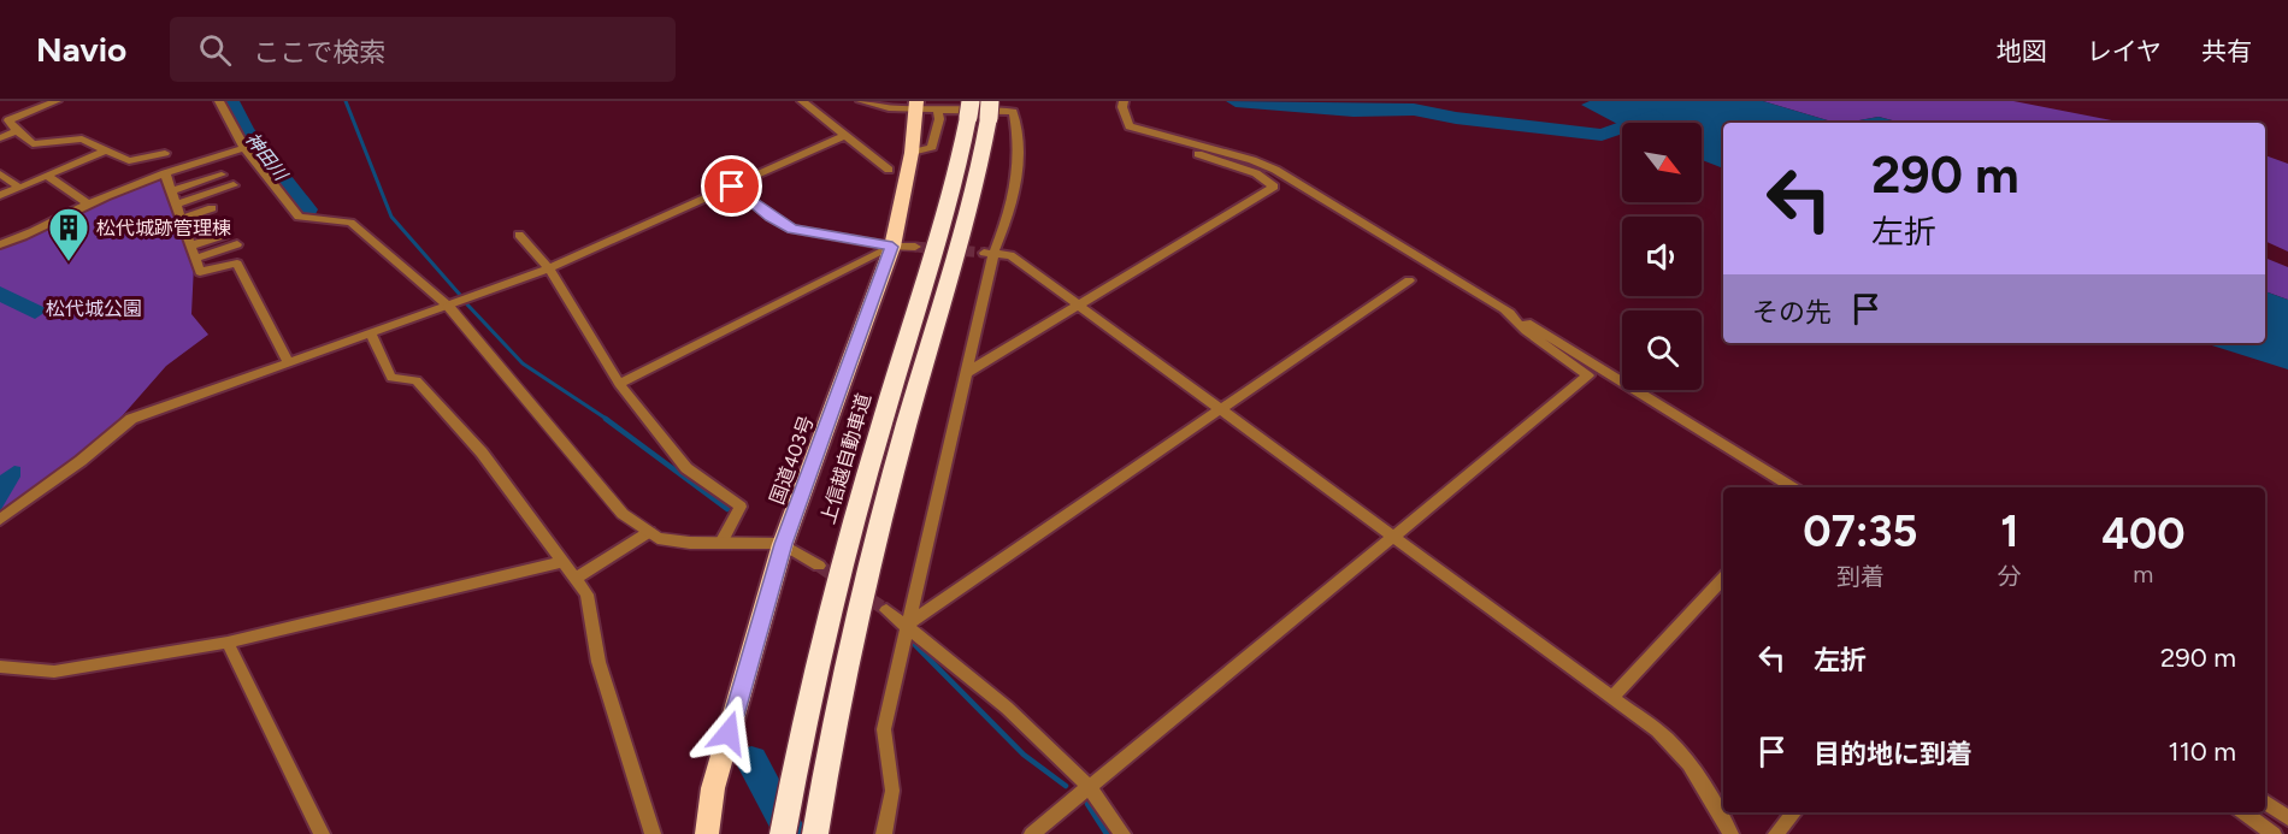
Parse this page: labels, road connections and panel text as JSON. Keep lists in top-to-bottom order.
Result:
{
  "streets": {
    "highway": ["上信越自動車道", "国道403号"]
  },
  "water": ["神田川"],
  "parks": ["松代城公園"],
  "places": {
    "building": ["松代城跡管理棟"]
  },
  "north": "bottom right",
  "page": {
    "header": "Navio",
    "search": "ここで検索",
    "nav": ["地図", "レイヤ", "共有"],
    "turn": ["290 m", "左折"],
    "then": "その先",
    "eta": [
      "07:35",
      "到着",
      "1",
      "分",
      "400",
      "m"
    ],
    "list": [
      {
        "name": "左折",
        "value": "290 m"
      },
      {
        "name": "目的地に到着",
        "value": "110 m"
      }
    ]
  }
}
